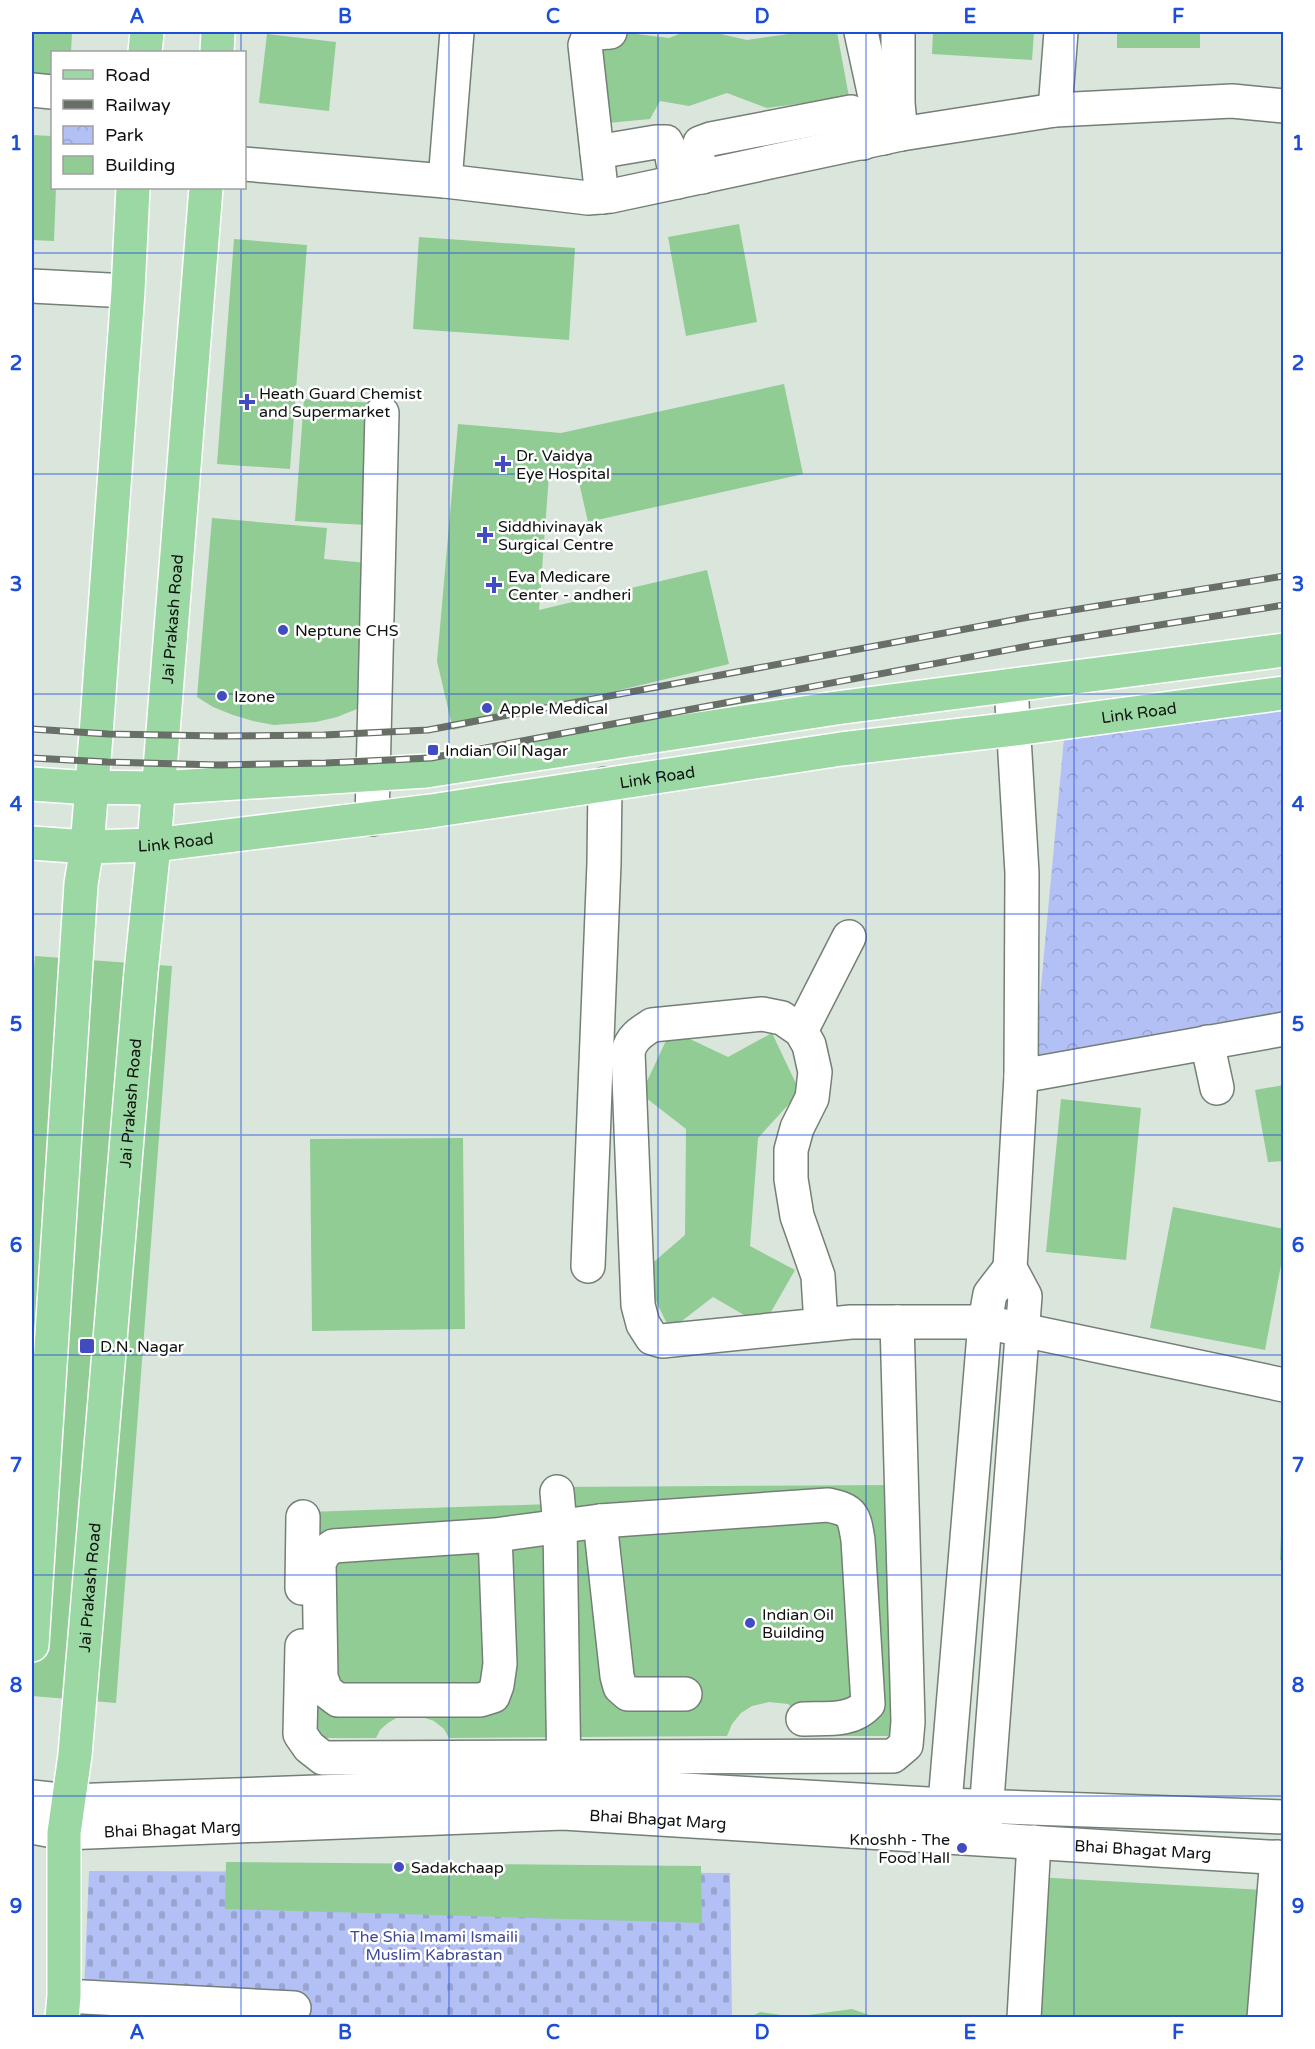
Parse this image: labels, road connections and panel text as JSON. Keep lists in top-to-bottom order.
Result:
{
  "streets": {
    "main road": ["Jai Prakash Road", "Link Road"],
    "street": ["Bhai Bhagat Marg"]
  },
  "crossings": [
    ["Jai Prakash Road", "Link Road"],
    ["Jai Prakash Road", "Bhai Bhagat Marg"]
  ],
  "parks": ["The Shia Imami Ismaili Muslim Kabrastan"],
  "places": {
    "health": [
      "Heath Guard Chemist and Supermarket",
      "Dr. Vaidya Eye Hospital",
      "Siddhivinayak Surgical Centre",
      "Eva Medicare Center - andheri"
    ],
    "other": [
      "Neptune CHS",
      "Izone",
      "Apple Medical",
      "Indian Oil Building",
      "Knoshh - The Food Hall",
      "Sadakchaap"
    ],
    "transit": ["Indian Oil Nagar", "D.N. Nagar"]
  },
  "legend": [
    "Road",
    "Railway",
    "Park",
    "Building"
  ],
  "grid": {
    "columns": [
      "A",
      "B",
      "C",
      "D",
      "E",
      "F"
    ],
    "rows": [
      "1",
      "2",
      "3",
      "4",
      "5",
      "6",
      "7",
      "8",
      "9"
    ]
  }
}
